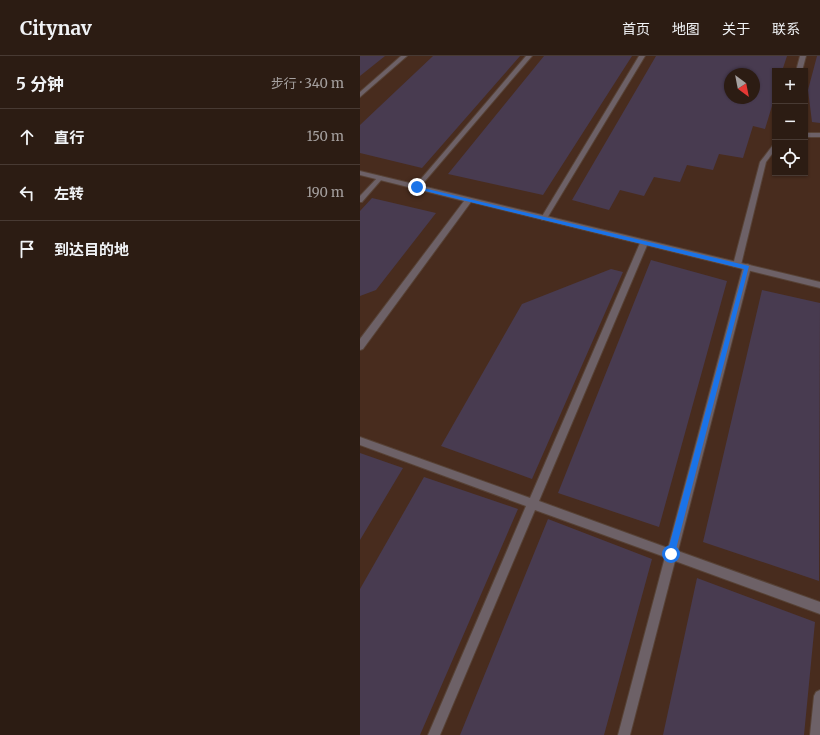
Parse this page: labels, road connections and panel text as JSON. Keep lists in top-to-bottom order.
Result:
{
  "north": "bottom right",
  "page": {
    "header": "Citynav",
    "nav": [
      "首页",
      "地图",
      "关于",
      "联系"
    ],
    "heading": ["5 分钟", "步行 · 340 m"],
    "map_buttons": ["+", "−"],
    "list": [
      ["直行", "150 m"],
      ["左转", "190 m"],
      "到达目的地"
    ]
  }
}
